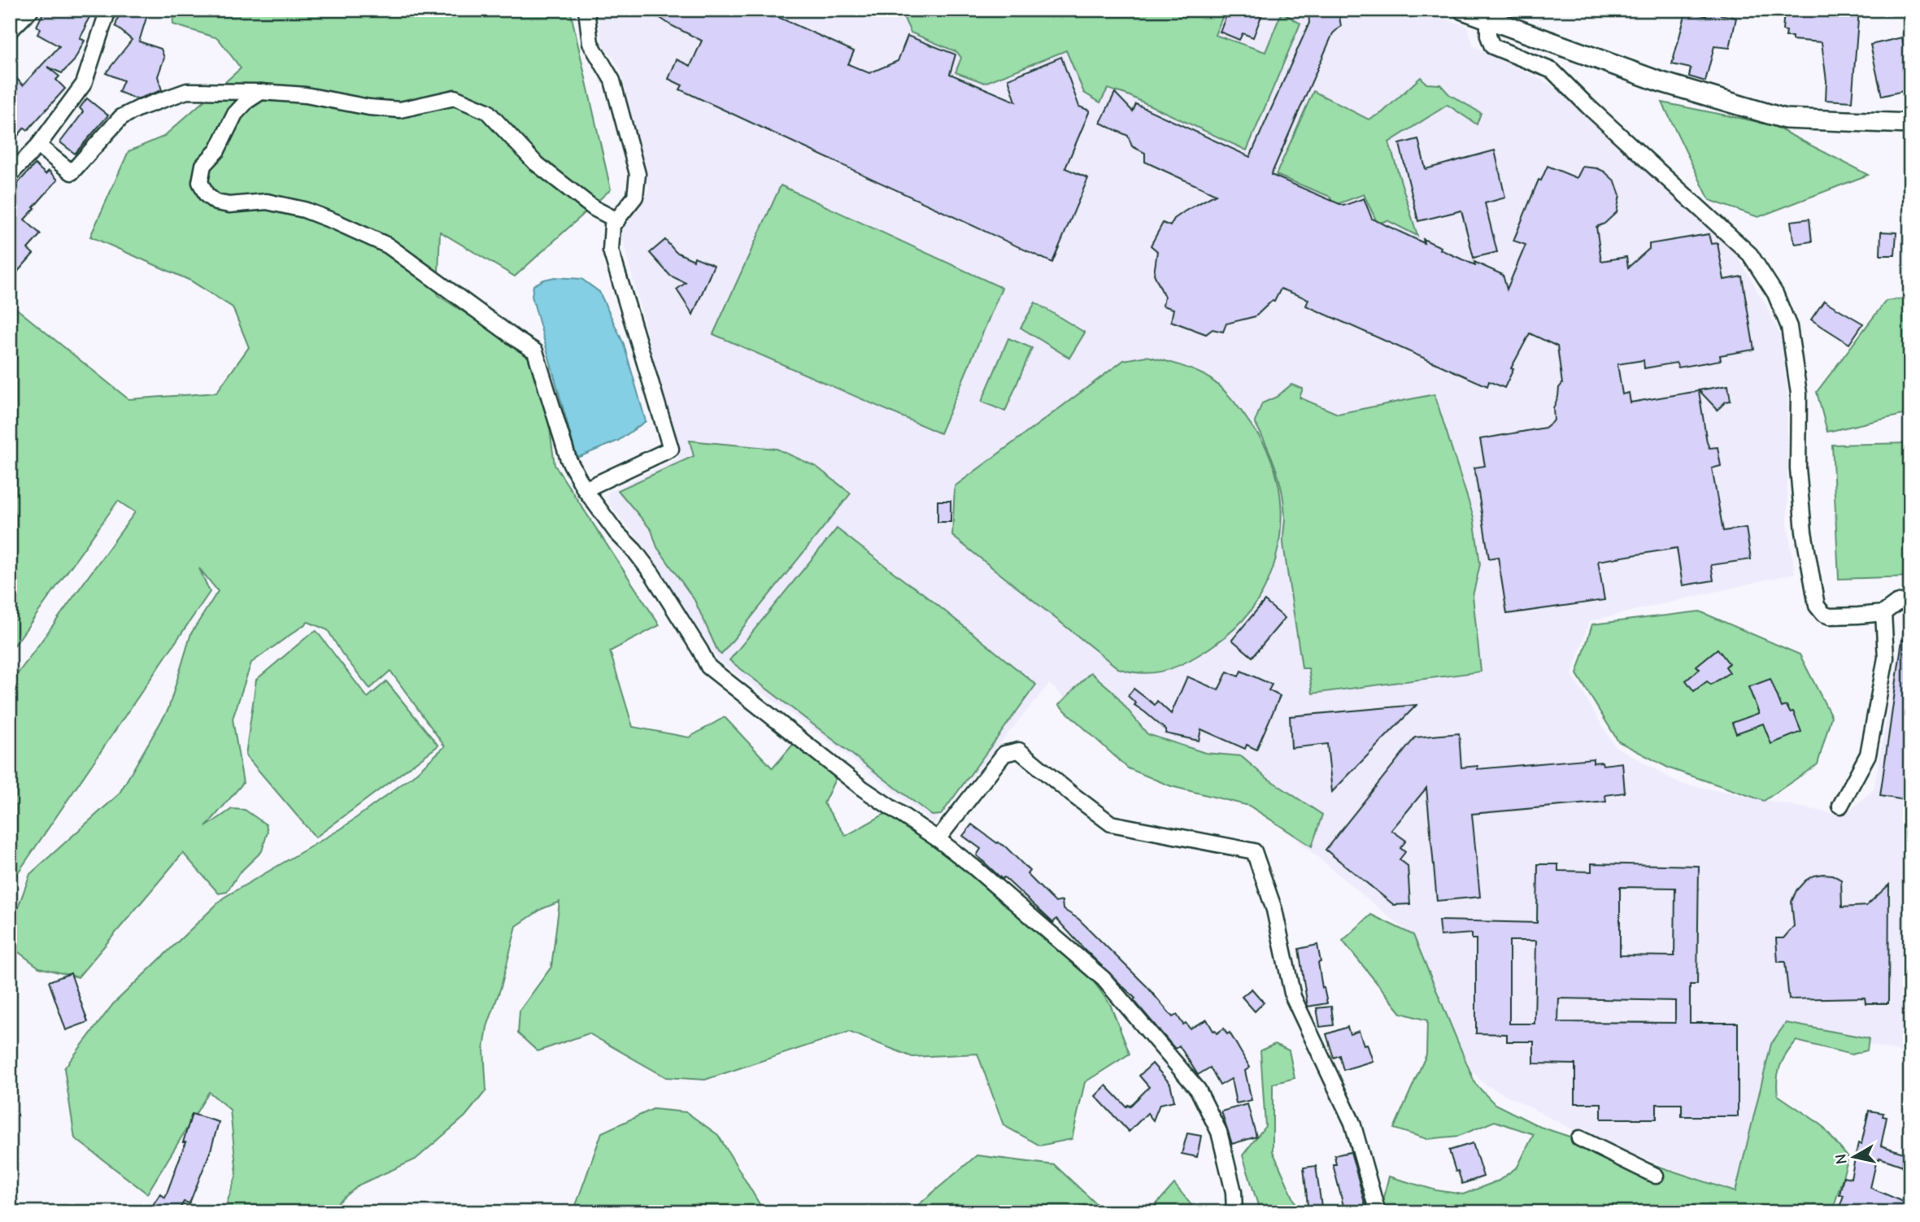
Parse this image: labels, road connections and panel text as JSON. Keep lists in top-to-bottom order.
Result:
{
  "north": "left"
}
